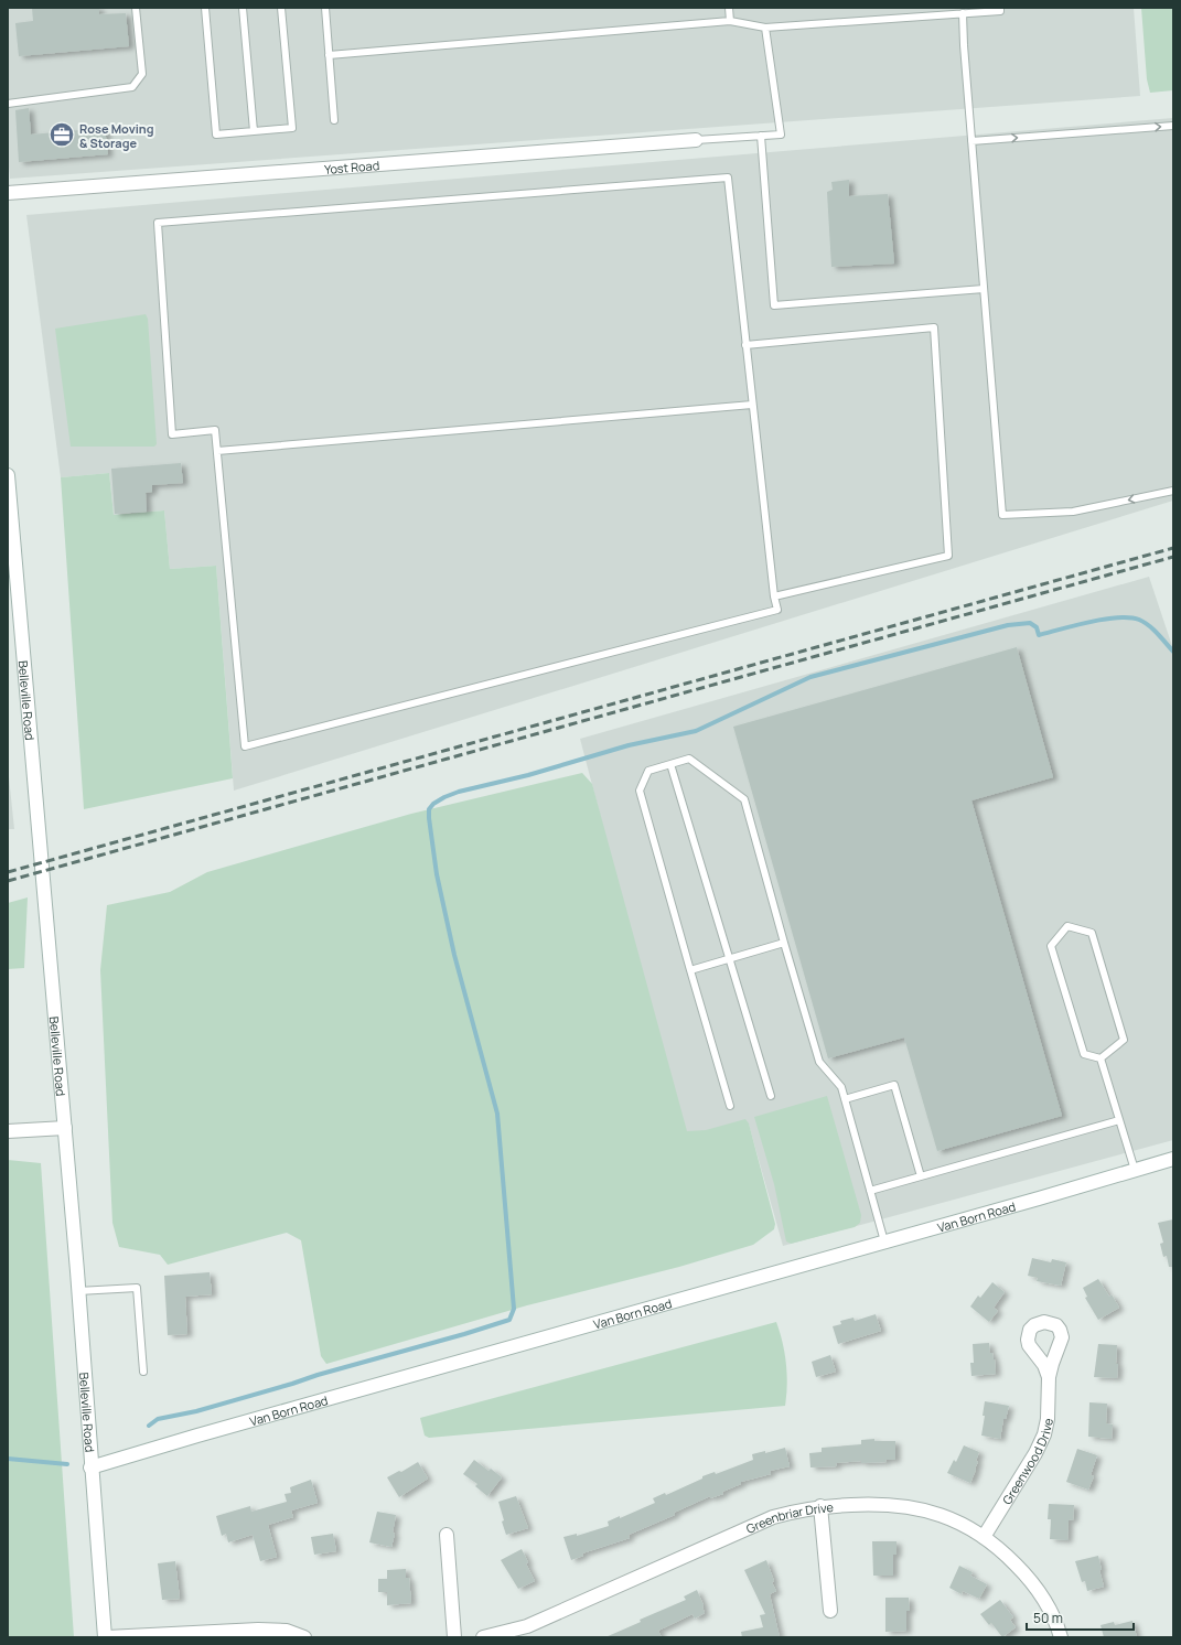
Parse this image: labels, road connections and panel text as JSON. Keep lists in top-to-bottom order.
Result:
{
  "streets": {
    "street": [
      "Yost Road",
      "Belleville Road",
      "Van Born Road",
      "Greenwood Drive",
      "Greenbriar Drive"
    ]
  },
  "crossings": [
    ["Belleville Road", "Van Born Road"],
    ["Greenwood Drive", "Greenbriar Drive"]
  ],
  "places": {
    "office": ["Rose Moving & Storage"]
  },
  "scale_bar": "50 m"
}
